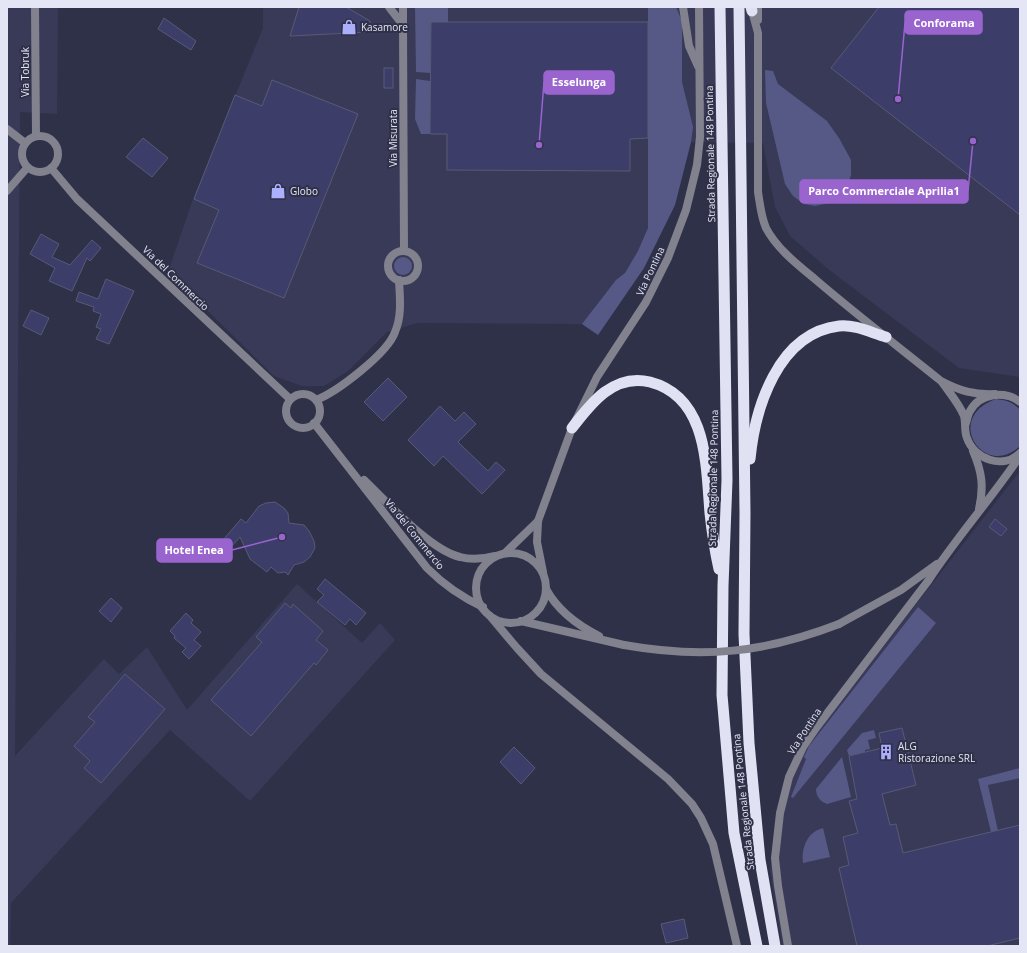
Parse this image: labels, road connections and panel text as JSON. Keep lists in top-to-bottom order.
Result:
{
  "streets": {
    "highway": ["Strada Regionale 148 Pontina"],
    "street": [
      "Via Tobruk",
      "Via Misurata",
      "Via Pontina",
      "Via del Commercio"
    ]
  },
  "crossings": [
    ["Via Tobruk", "Via del Commercio"],
    ["Via Pontina", "Via del Commercio"]
  ],
  "places": {
    "shop": ["Kasamore", "Globo"],
    "other": [
      "Conforama",
      "Parco Commerciale Aprilia1",
      "Esselunga",
      "Hotel Enea"
    ],
    "building": ["ALG Ristorazione SRL"]
  }
}
